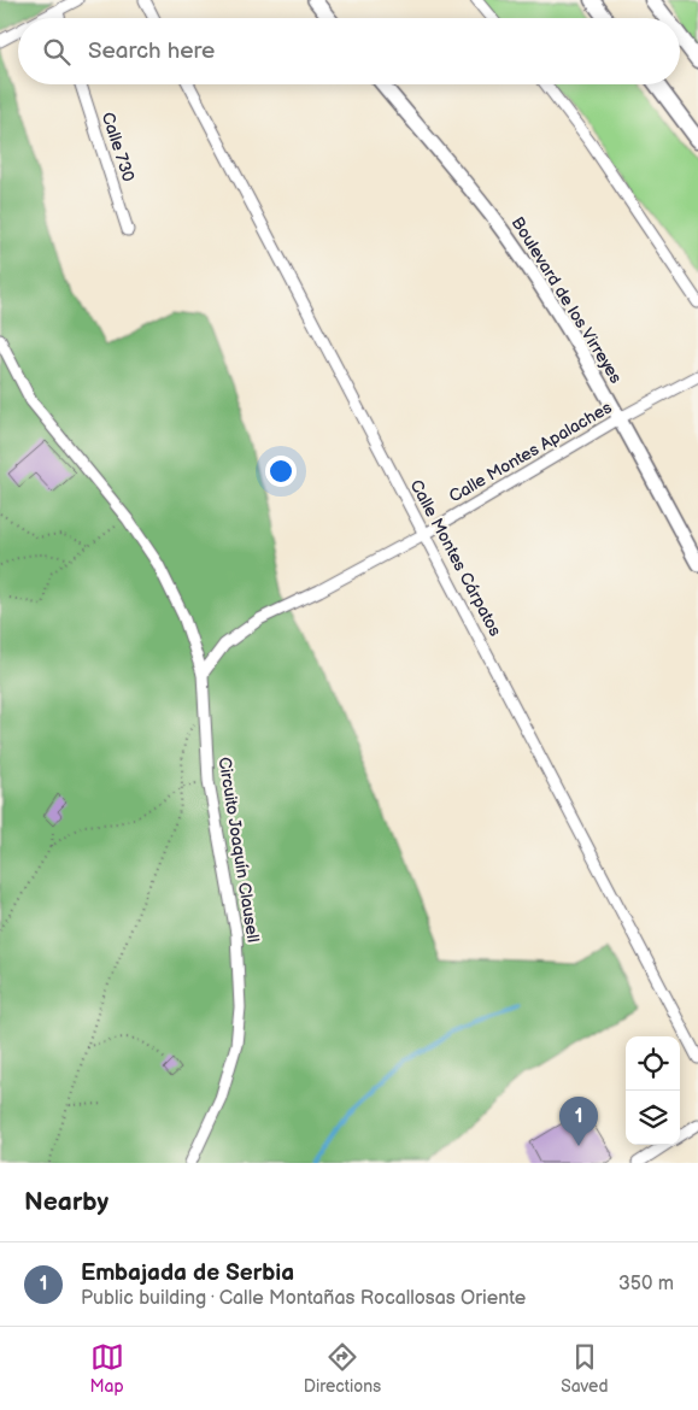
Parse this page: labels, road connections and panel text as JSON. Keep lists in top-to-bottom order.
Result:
{
  "streets": {
    "street": [
      "Calle 730",
      "Boulevard de los Virreyes",
      "Calle Montes Apalaches",
      "Calle Montes Cárpatos",
      "Circuito Joaquín Clausell"
    ]
  },
  "crossings": [
    ["Boulevard de los Virreyes", "Calle Montes Apalaches"],
    ["Calle Montes Apalaches", "Calle Montes Cárpatos"],
    ["Calle Montes Apalaches", "Circuito Joaquín Clausell"]
  ],
  "page": {
    "search": "Search here",
    "pins": "1",
    "heading": "Nearby",
    "list": [
      {
        "mark": "1",
        "name": "Embajada de Serbia",
        "note": "Public building · Calle Montañas Rocallosas Oriente",
        "value": "350 m"
      }
    ],
    "nav": ["Map", "Directions", "Saved"]
  }
}
